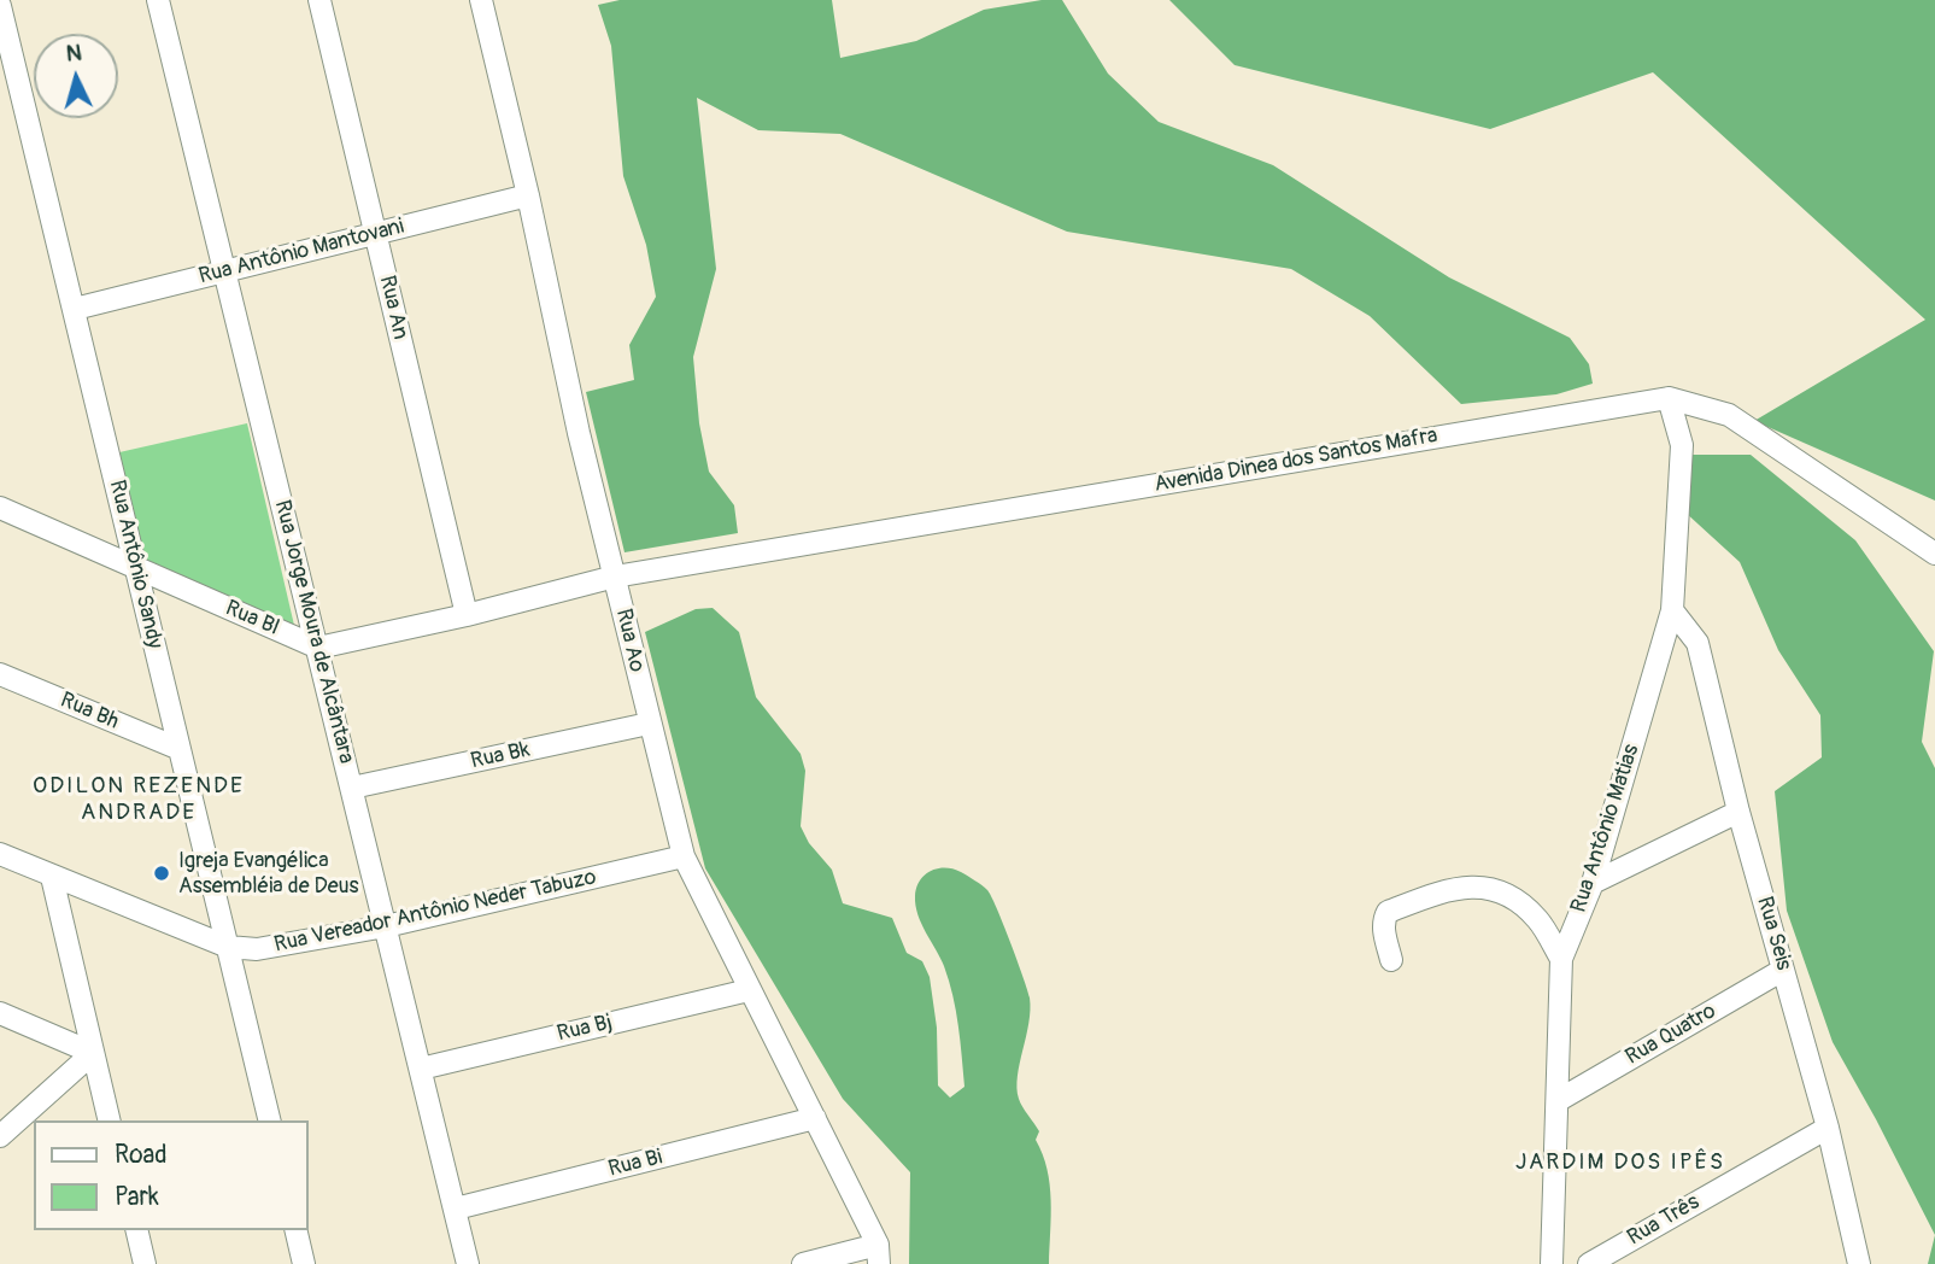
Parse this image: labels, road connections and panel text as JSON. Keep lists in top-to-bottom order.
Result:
{
  "streets": {
    "street": [
      "Rua Antônio Mantovani",
      "Rua An",
      "Avenida Dinea dos Santos Mafra",
      "Rua Antônio Sandy",
      "Rua Bl",
      "Rua Jorge Moura de Alcântara",
      "Rua Ao",
      "Rua Bh",
      "Rua Bk",
      "Rua Antônio Matias",
      "Rua Vereador Antônio Neder Tabuzo",
      "Rua Seis",
      "Rua Bj",
      "Rua Quatro",
      "Rua Bi",
      "Rua Três"
    ]
  },
  "crossings": [
    ["Rua Antônio Mantovani", "Rua An"],
    ["Rua Antônio Mantovani", "Rua Antônio Sandy"],
    ["Rua Antônio Mantovani", "Rua Jorge Moura de Alcântara"],
    ["Rua Antônio Mantovani", "Rua Ao"],
    ["Avenida Dinea dos Santos Mafra", "Rua Ao"],
    ["Avenida Dinea dos Santos Mafra", "Rua Antônio Matias"],
    ["Rua Antônio Sandy", "Rua Bl"],
    ["Rua Antônio Sandy", "Rua Bh"],
    ["Rua Antônio Sandy", "Rua Vereador Antônio Neder Tabuzo"],
    ["Rua Bl", "Rua Jorge Moura de Alcântara"],
    ["Rua Jorge Moura de Alcântara", "Rua Bk"],
    ["Rua Jorge Moura de Alcântara", "Rua Vereador Antônio Neder Tabuzo"],
    ["Rua Jorge Moura de Alcântara", "Rua Bj"],
    ["Rua Jorge Moura de Alcântara", "Rua Bi"],
    ["Rua Ao", "Rua Bk"],
    ["Rua Ao", "Rua Vereador Antônio Neder Tabuzo"],
    ["Rua Ao", "Rua Bj"],
    ["Rua Ao", "Rua Bi"],
    ["Rua Antônio Matias", "Rua Seis"],
    ["Rua Antônio Matias", "Rua Quatro"],
    ["Rua Seis", "Rua Quatro"],
    ["Rua Seis", "Rua Três"]
  ],
  "districts": ["ODILON REZENDE ANDRADE", "JARDIM DOS IPÊS"],
  "places": ["Igreja Evangélica Assembléia de Deus"],
  "legend": ["Road", "Park"],
  "north": "top"
}
